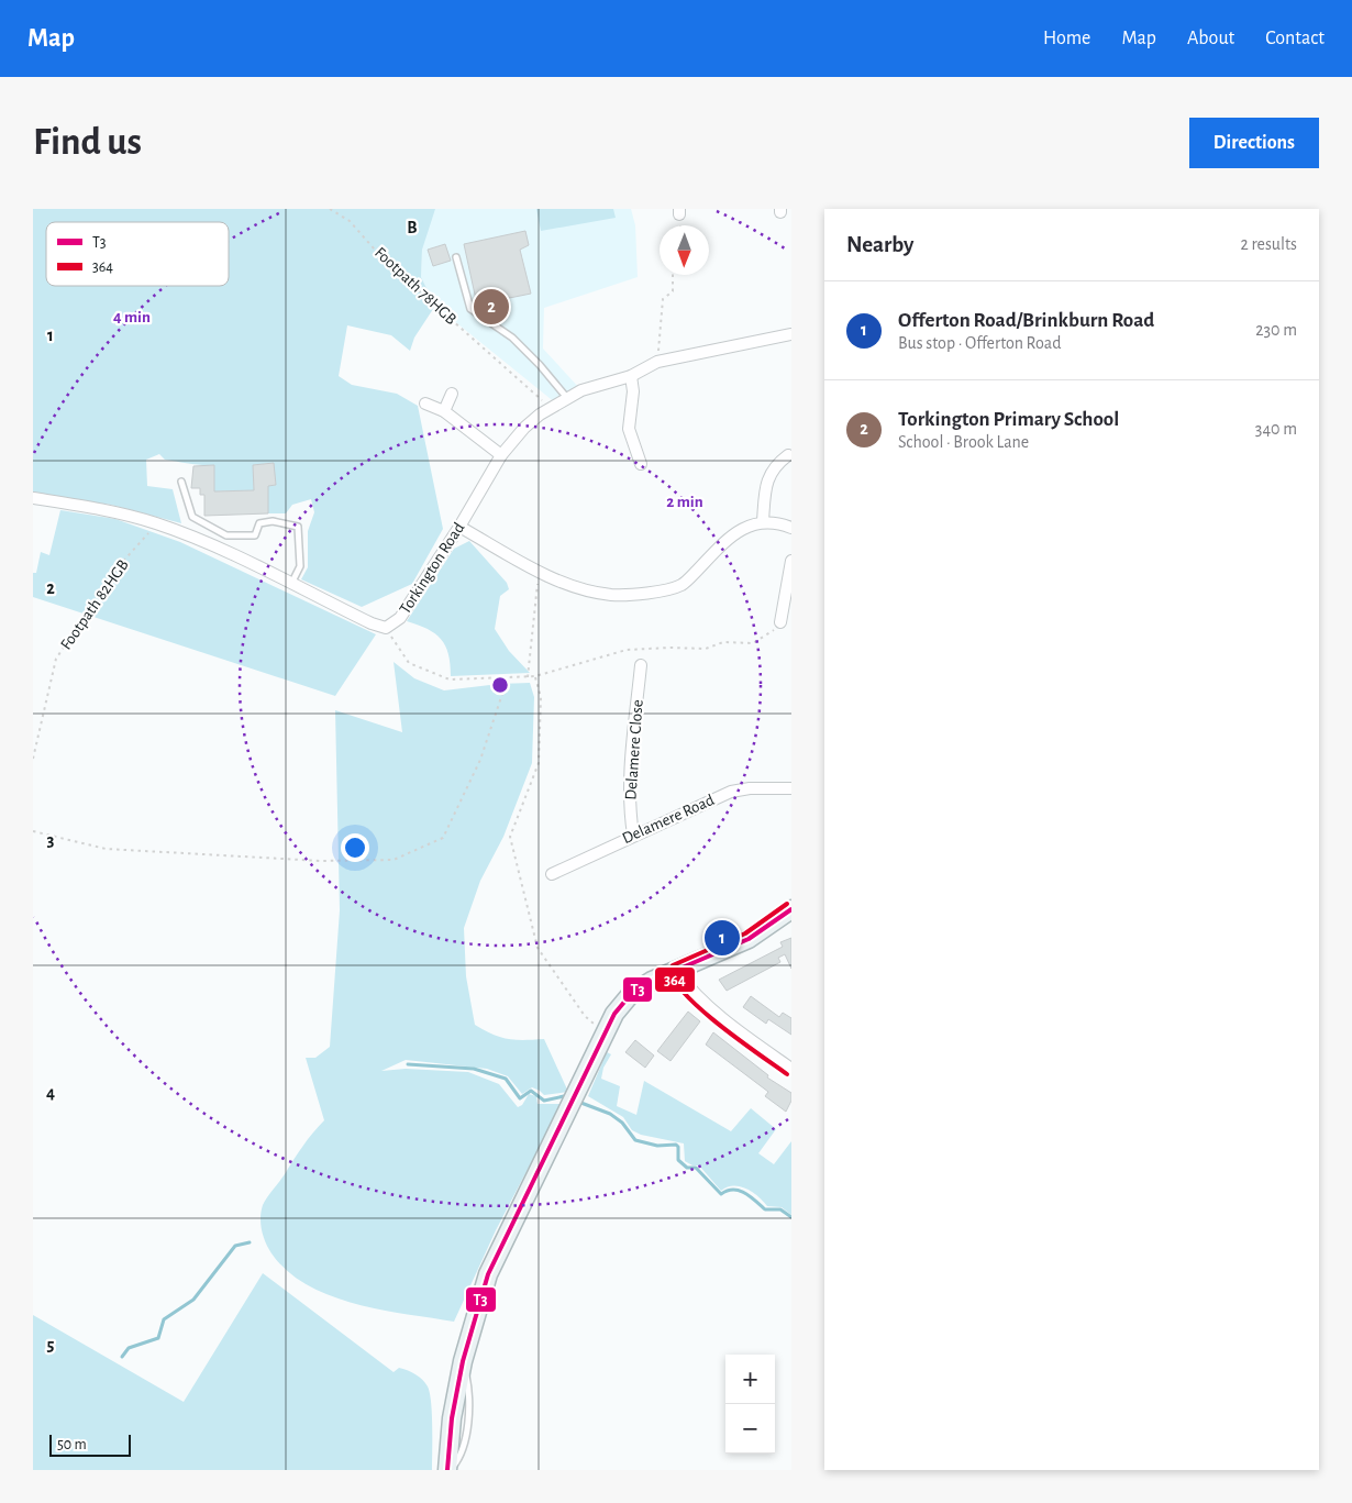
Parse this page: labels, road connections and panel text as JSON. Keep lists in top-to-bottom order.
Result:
{
  "streets": {
    "street": ["Torkington Road", "Delamere Close", "Delamere Road"],
    "path": ["Footpath 78HGB", "Footpath 82HGB"]
  },
  "crossings": [
    ["Footpath 78HGB", "Torkington Road"],
    ["Torkington Road", "Footpath 82HGB"],
    ["Delamere Close", "Delamere Road"]
  ],
  "lines": ["transit line 364", "transit line T3"],
  "legend": ["T3", "364"],
  "scale_bar": "50 m",
  "north": "bottom",
  "page": {
    "header": "Map",
    "nav": [
      "Home",
      "Map",
      "About",
      "Contact"
    ],
    "buttons": "Directions",
    "title": "Find us",
    "heading": ["Nearby", "2 results"],
    "list": [
      {
        "mark": "1",
        "name": "Offerton Road/Brinkburn Road",
        "note": "Bus stop · Offerton Road",
        "value": "230 m"
      },
      {
        "mark": "2",
        "name": "Torkington Primary School",
        "note": "School · Brook Lane",
        "value": "340 m"
      }
    ],
    "pins": ["2", "1"],
    "map_buttons": ["+", "−"],
    "scale": "50 m"
  },
  "grid": {
    "columns": ["B"],
    "rows": [
      "1",
      "2",
      "3",
      "4",
      "5"
    ]
  },
  "rings": ["4 min", "2 min"]
}
